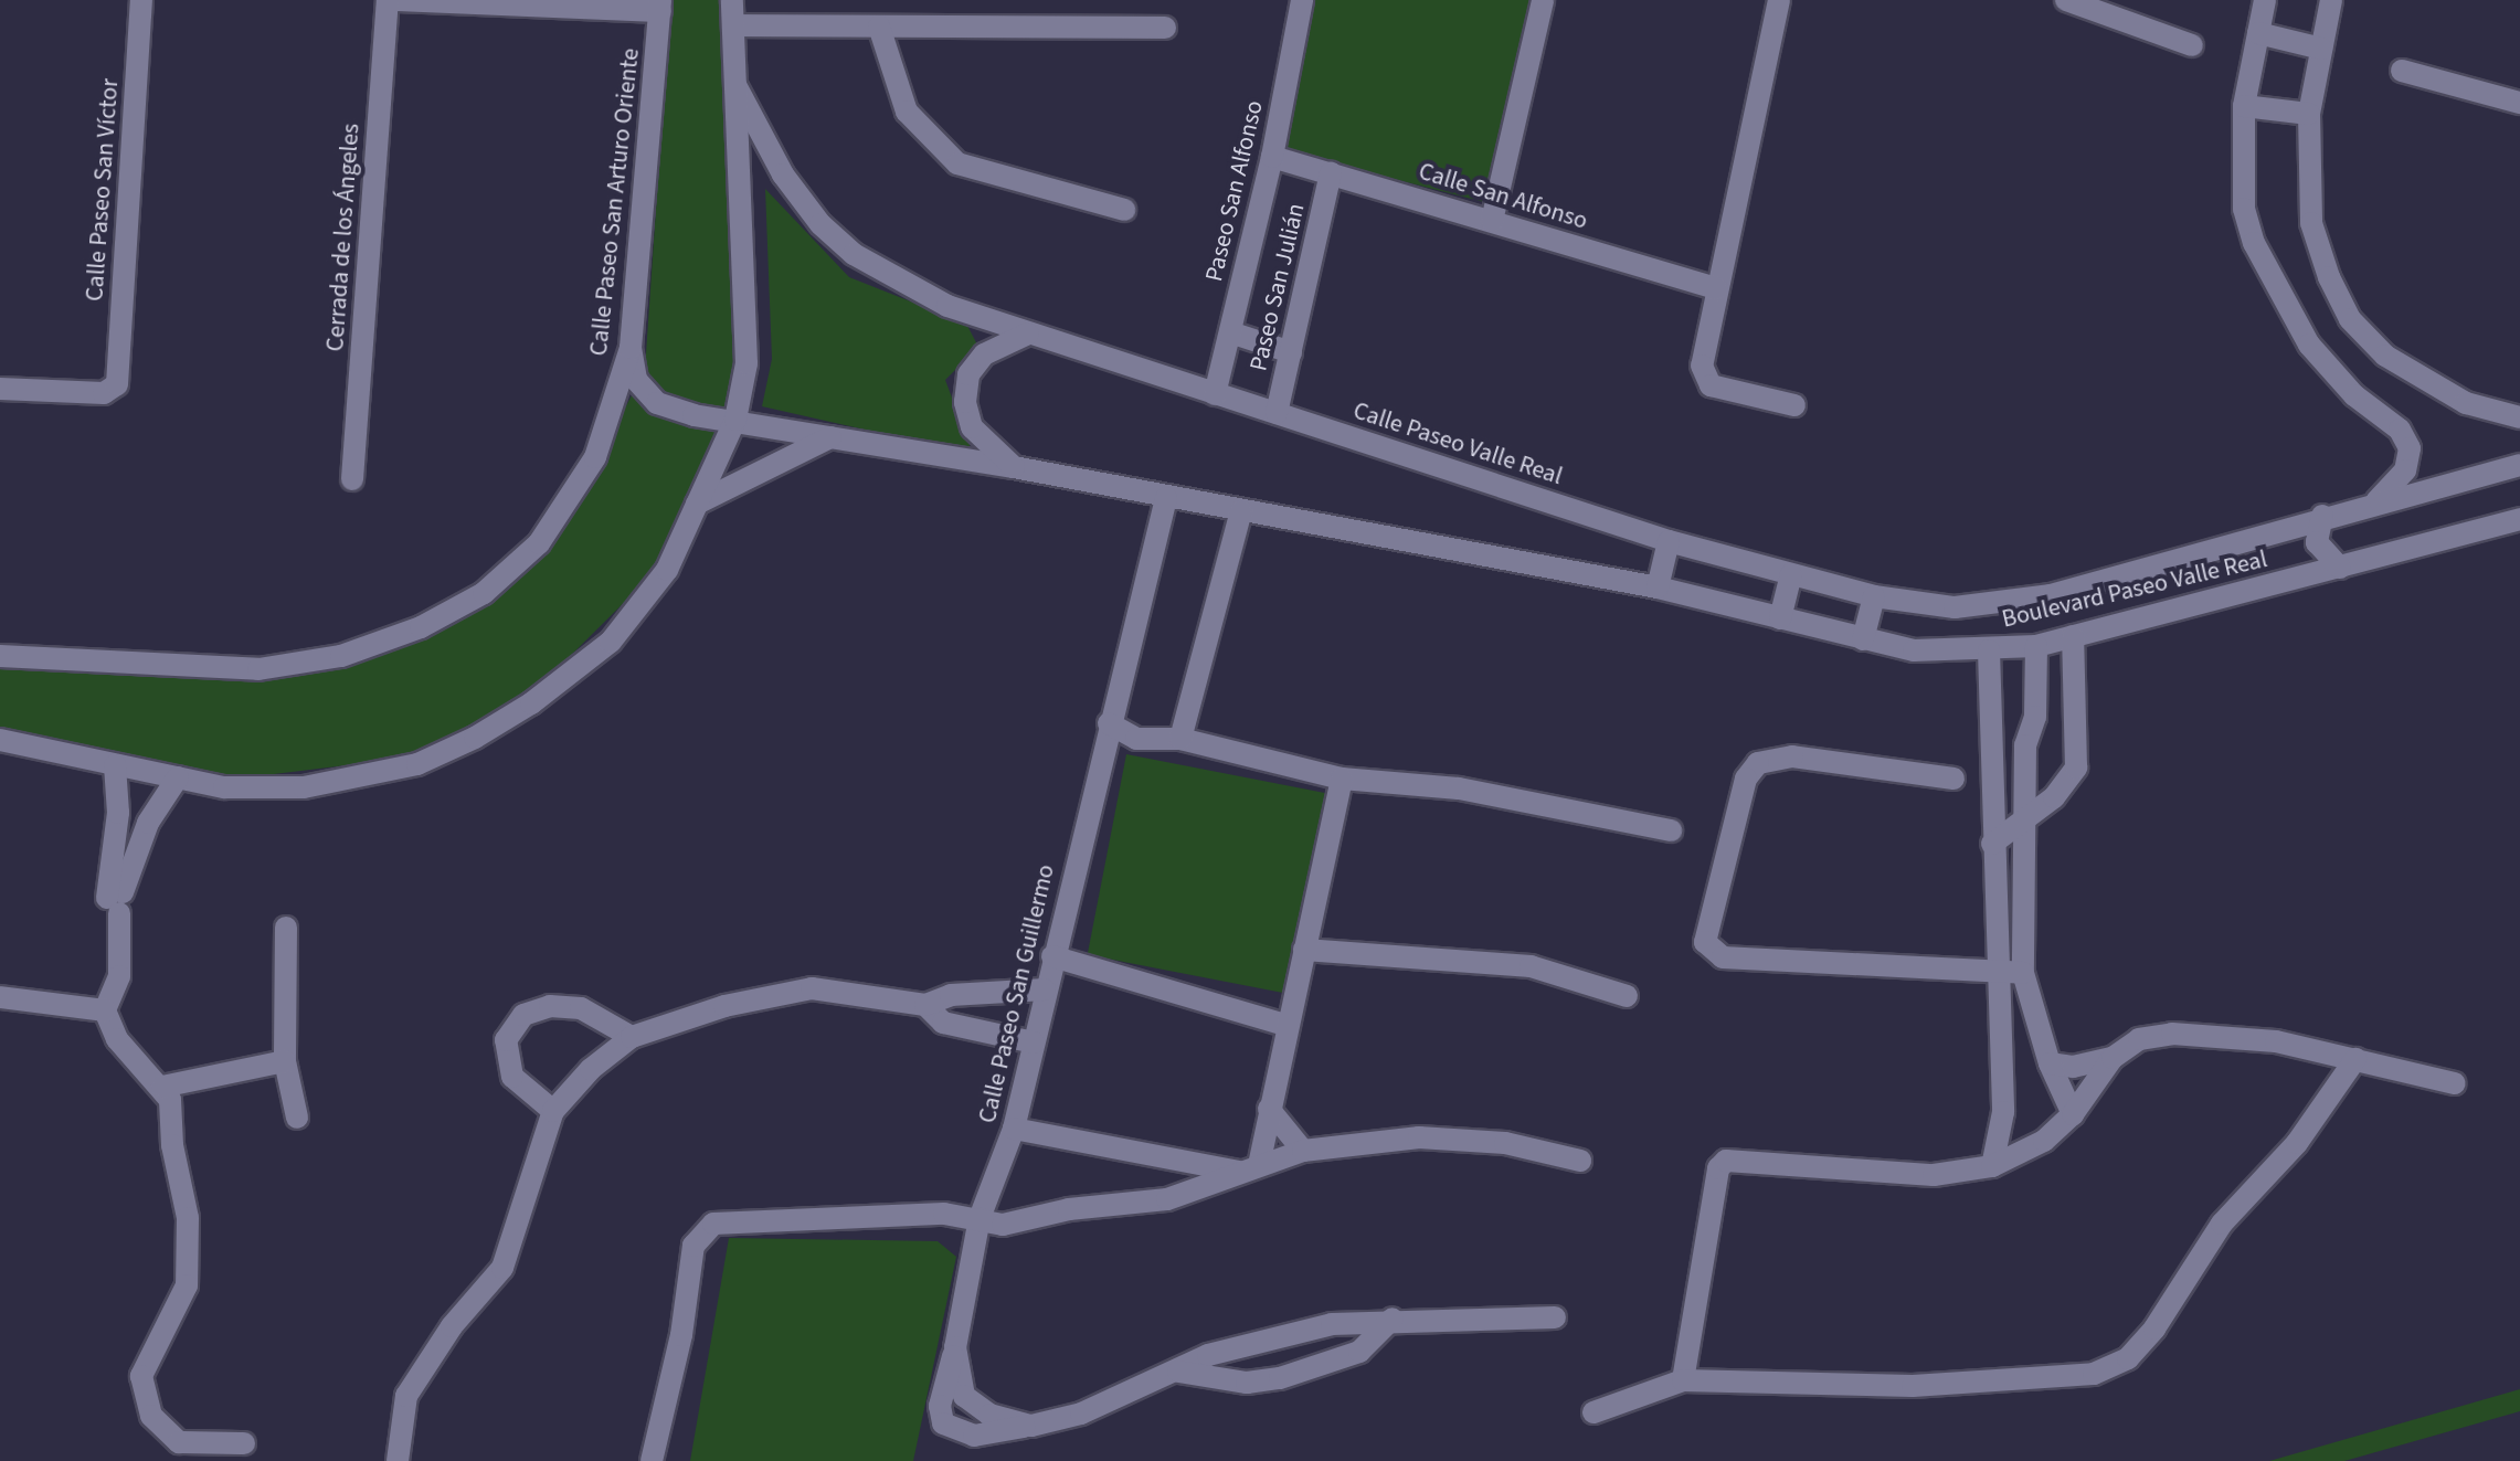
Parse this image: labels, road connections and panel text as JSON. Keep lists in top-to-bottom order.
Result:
{
  "streets": {
    "street": [
      "Calle Paseo San Víctor",
      "Paseo San Alfonso",
      "Calle San Alfonso",
      "Calle Paseo San Arturo Oriente",
      "Cerrada de los Ángeles",
      "Paseo San Julián",
      "Calle Paseo Valle Real",
      "Boulevard Paseo Valle Real",
      "Calle Paseo San Guillermo"
    ]
  },
  "crossings": [
    ["Paseo San Alfonso", "Calle San Alfonso"],
    ["Paseo San Alfonso", "Calle Paseo Valle Real"],
    ["Calle San Alfonso", "Paseo San Julián"],
    ["Paseo San Julián", "Calle Paseo Valle Real"],
    ["Calle Paseo Valle Real", "Boulevard Paseo Valle Real"]
  ]
}
